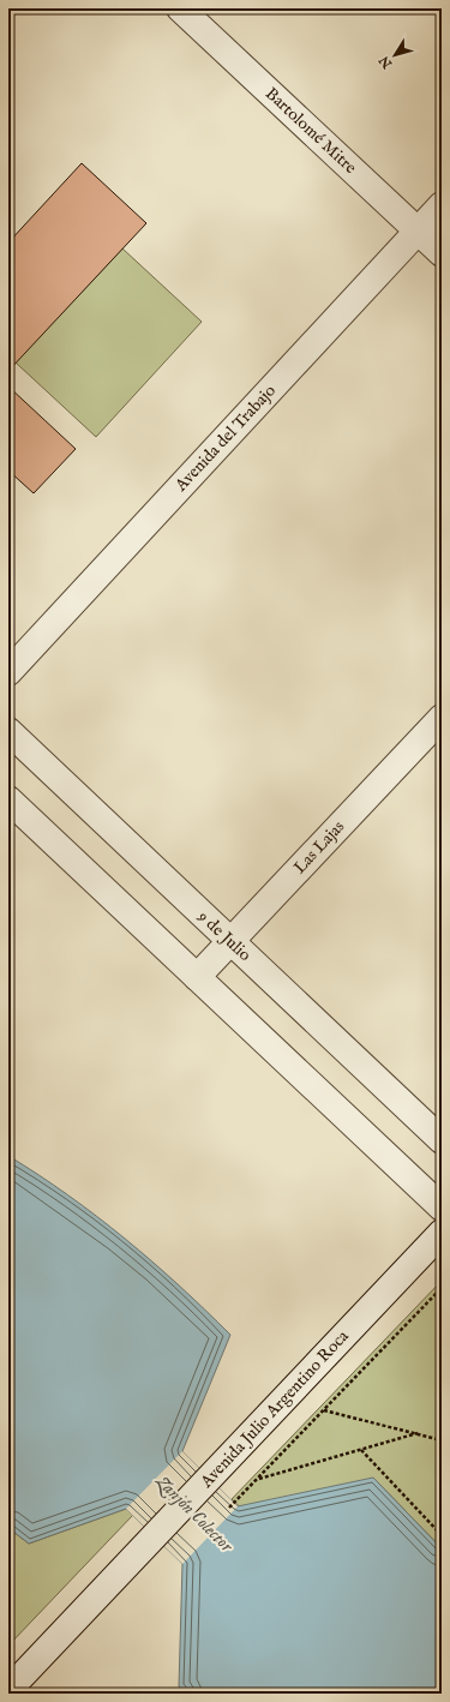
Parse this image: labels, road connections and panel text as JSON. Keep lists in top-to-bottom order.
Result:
{
  "streets": {
    "street": [
      "Bartolomé Mitre",
      "Avenida del Trabajo",
      "Las Lajas",
      "9 de Julio",
      "Avenida Julio Argentino Roca"
    ]
  },
  "crossings": [
    ["Bartolomé Mitre", "Avenida del Trabajo"],
    ["Las Lajas", "9 de Julio"]
  ],
  "water": ["Zanjón Colector"],
  "north": "bottom left"
}
